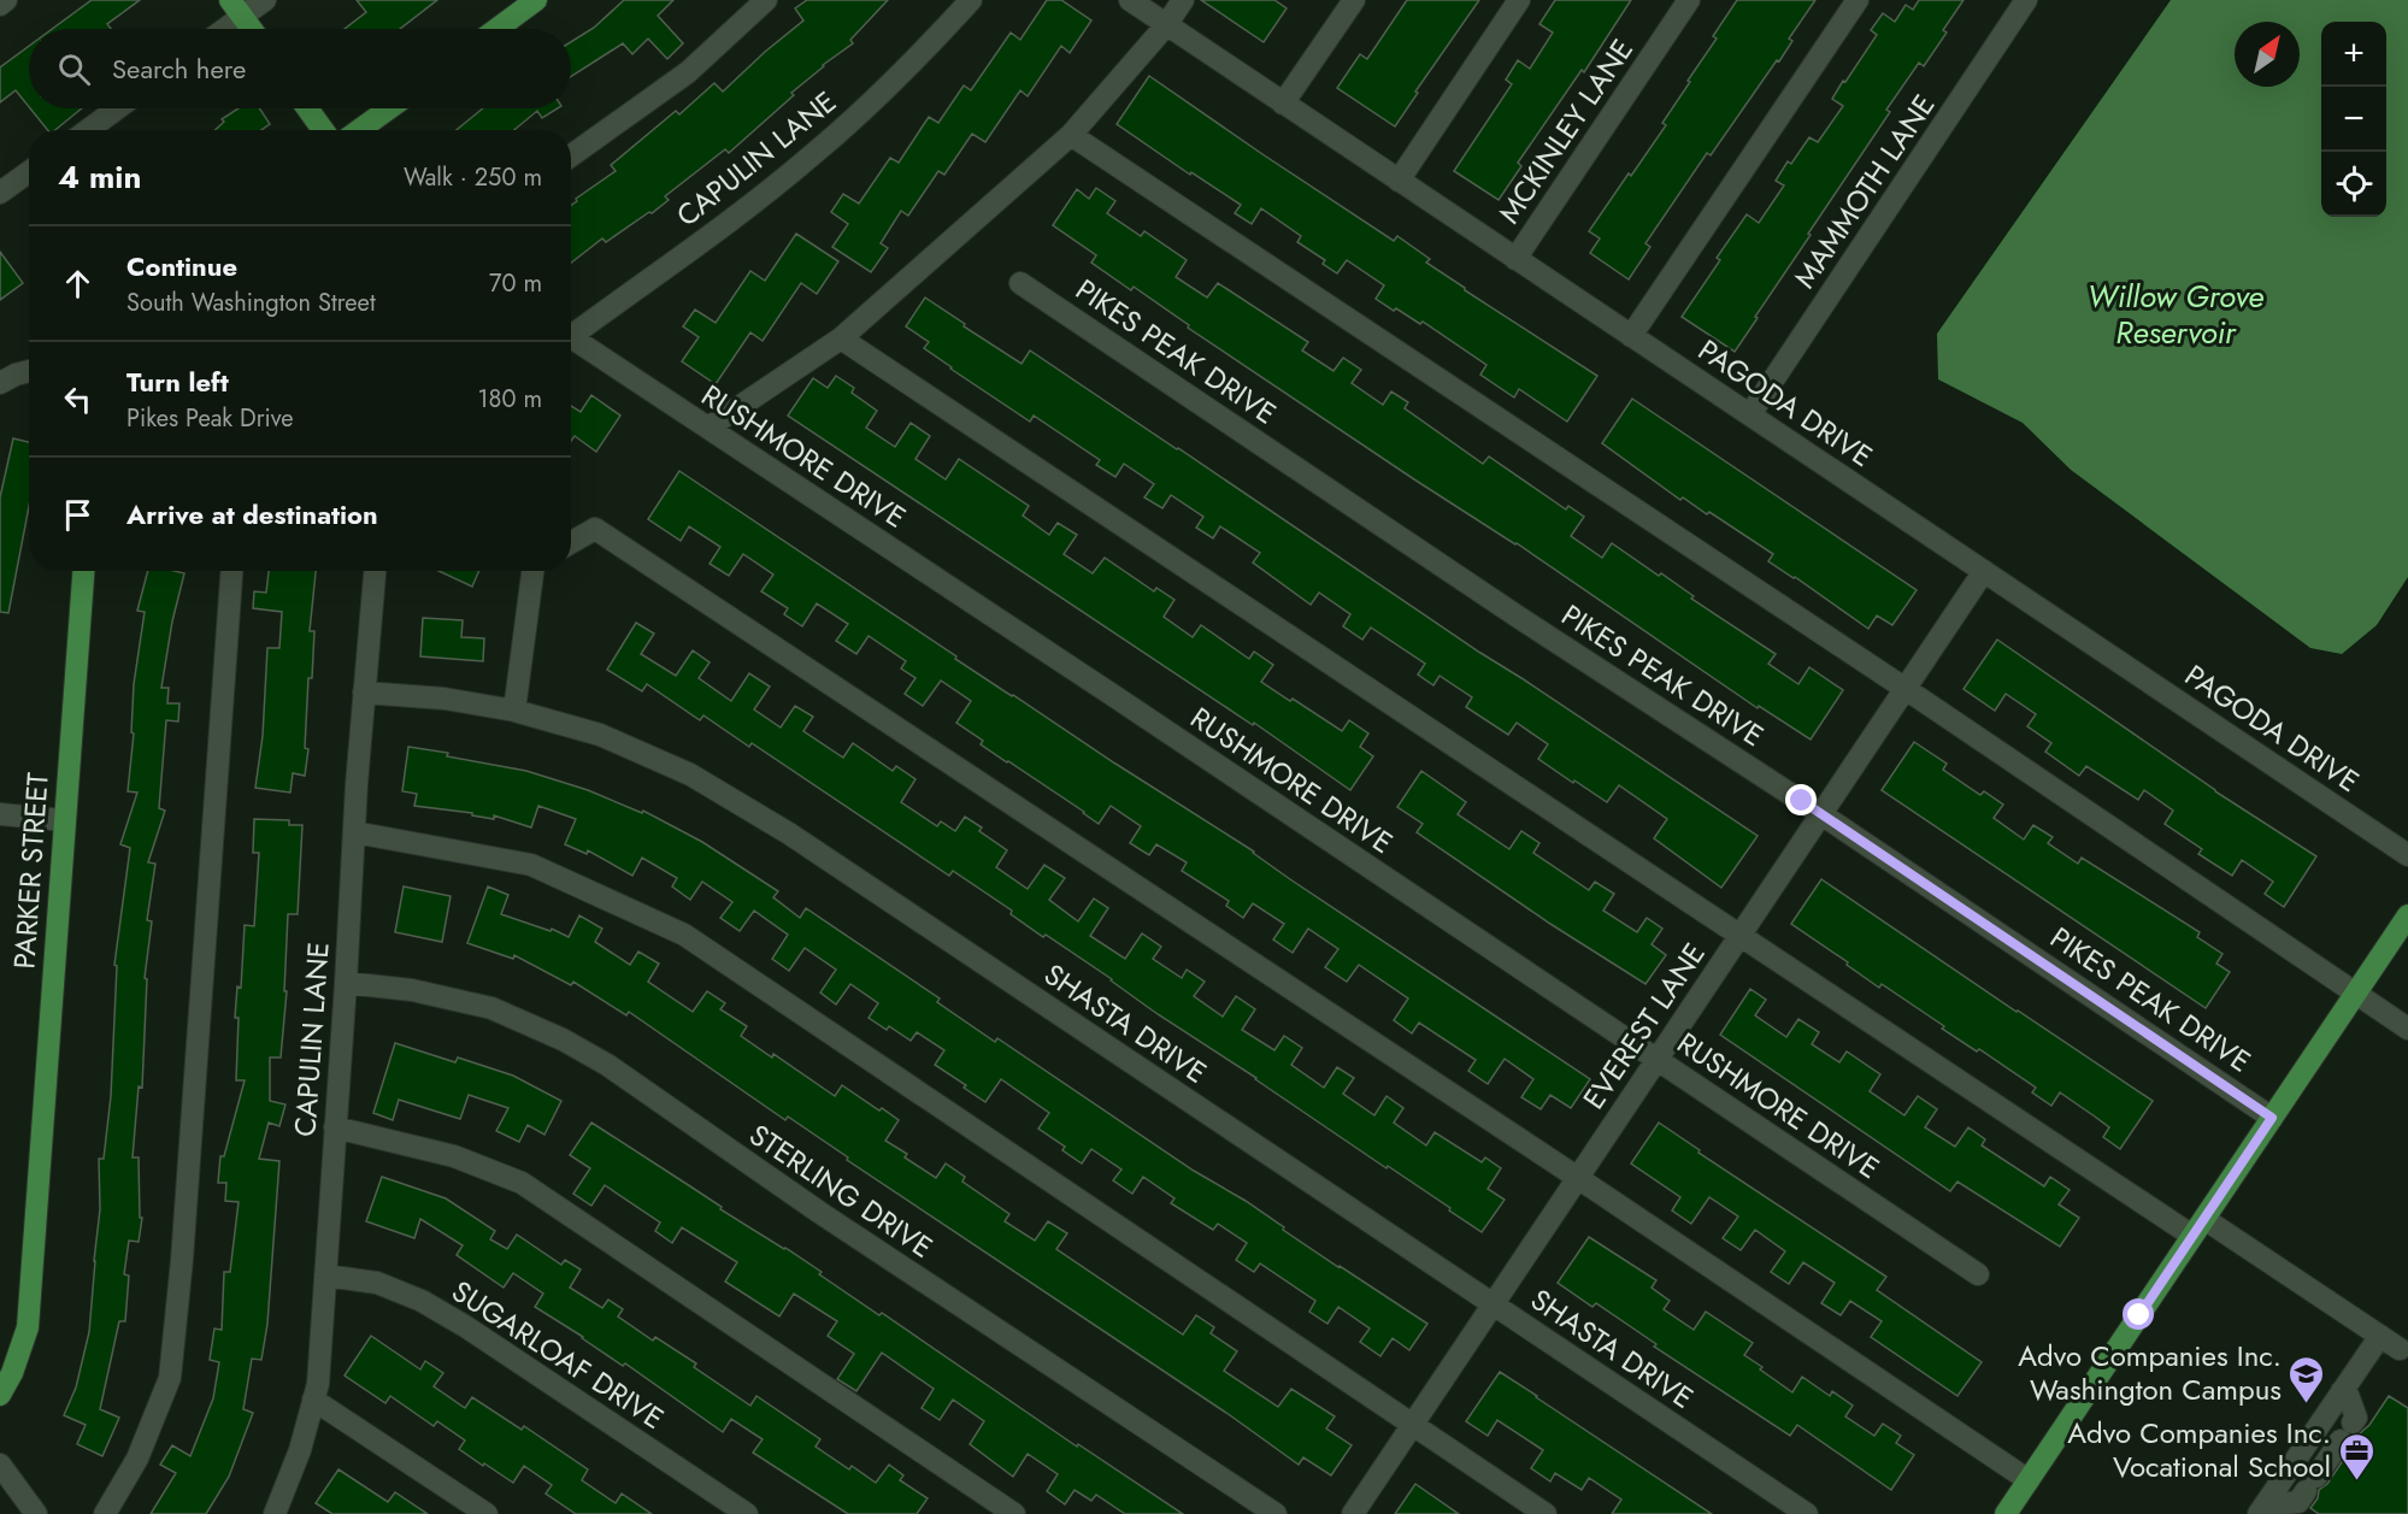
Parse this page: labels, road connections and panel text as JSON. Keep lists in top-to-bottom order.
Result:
{
  "streets": {
    "main road": ["PARKER STREET"],
    "street": [
      "MCKINLEY LANE",
      "CAPULIN LANE",
      "MAMMOTH LANE",
      "PIKES PEAK DRIVE",
      "PAGODA DRIVE",
      "RUSHMORE DRIVE",
      "SHASTA DRIVE",
      "EVEREST LANE",
      "STERLING DRIVE",
      "SUGARLOAF DRIVE"
    ]
  },
  "crossings": [
    ["MCKINLEY LANE", "PAGODA DRIVE"],
    ["CAPULIN LANE", "SHASTA DRIVE"],
    ["CAPULIN LANE", "STERLING DRIVE"],
    ["CAPULIN LANE", "SUGARLOAF DRIVE"],
    ["MAMMOTH LANE", "PAGODA DRIVE"],
    ["PIKES PEAK DRIVE", "EVEREST LANE"],
    ["PAGODA DRIVE", "EVEREST LANE"],
    ["RUSHMORE DRIVE", "EVEREST LANE"],
    ["SHASTA DRIVE", "EVEREST LANE"]
  ],
  "water": ["Willow Grove Reservoir"],
  "places": {
    "school or university": ["Advo Companies Inc. Washington Campus"],
    "office": ["Advo Companies Inc. Vocational School"]
  },
  "north": "top right",
  "page": {
    "map_buttons": ["+", "−"],
    "search": "Search here",
    "heading": ["4 min", "Walk · 250 m"],
    "list": [
      ["Continue", "South Washington Street", "70 m"],
      ["Turn left", "Pikes Peak Drive", "180 m"],
      "Arrive at destination"
    ]
  }
}
